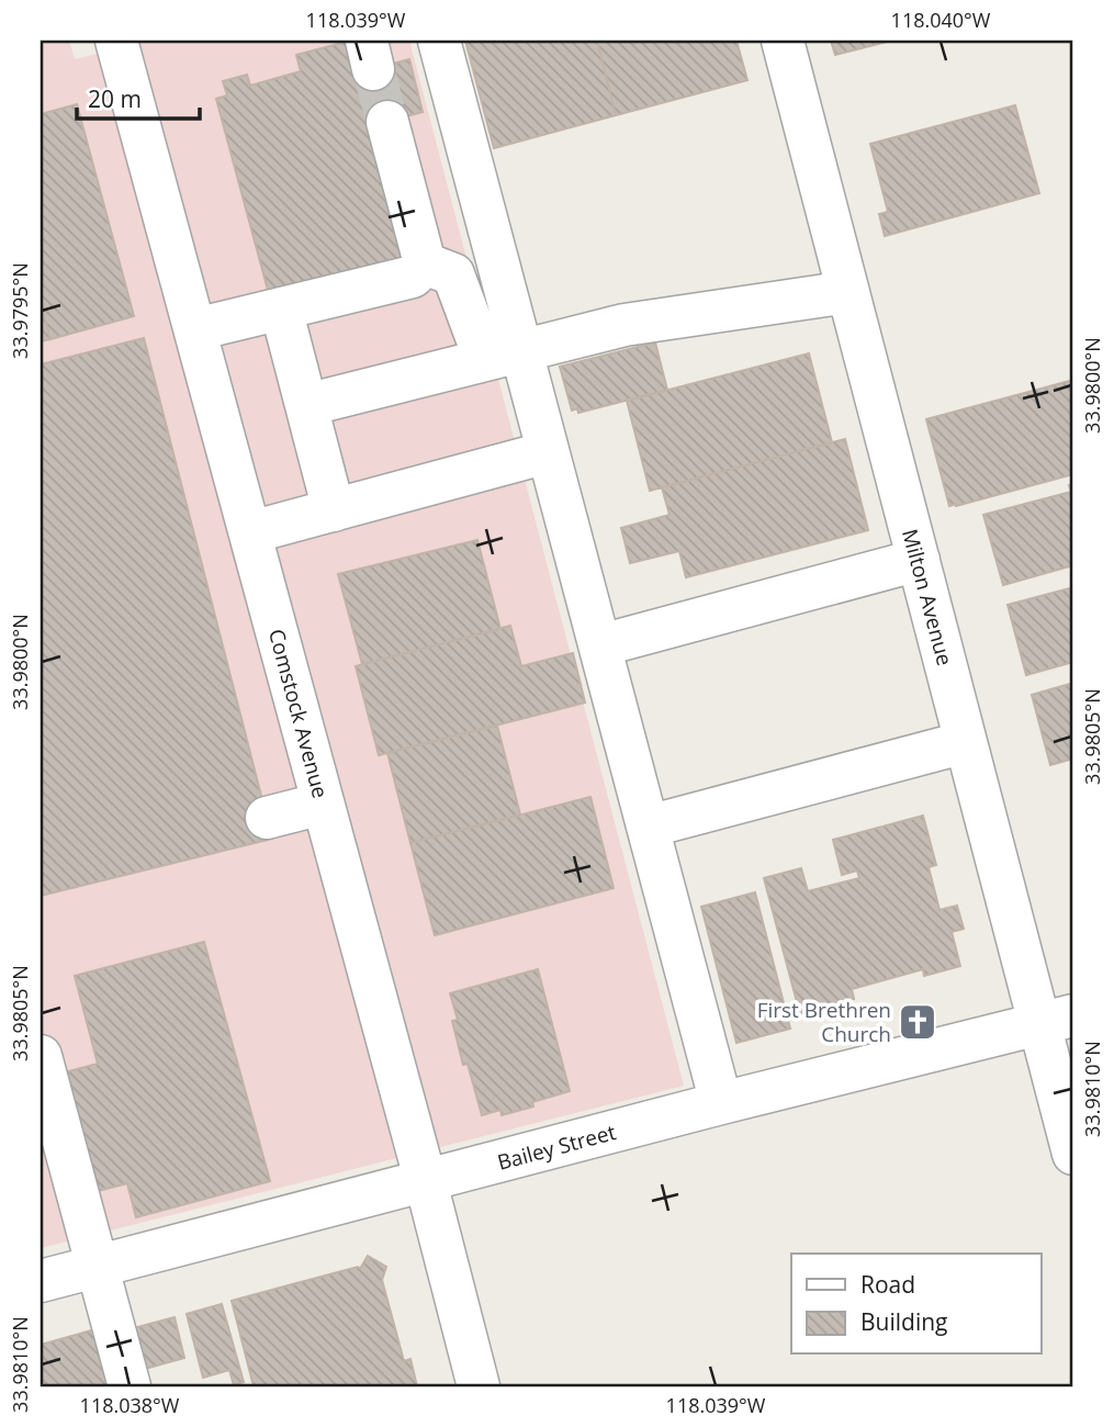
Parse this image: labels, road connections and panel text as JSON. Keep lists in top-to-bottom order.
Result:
{
  "streets": {
    "street": ["Milton Avenue", "Comstock Avenue", "Bailey Street"]
  },
  "crossings": [
    ["Milton Avenue", "Bailey Street"],
    ["Comstock Avenue", "Bailey Street"]
  ],
  "places": {
    "church": ["First Brethren Church"]
  },
  "legend": ["Road", "Building"],
  "scale_bar": "20 m",
  "coordinates": [
    "118.039°W",
    "118.040°W",
    "33.9795°N",
    "33.9800°N",
    "33.9805°N",
    "33.9810°N",
    "118.038°W"
  ]
}
